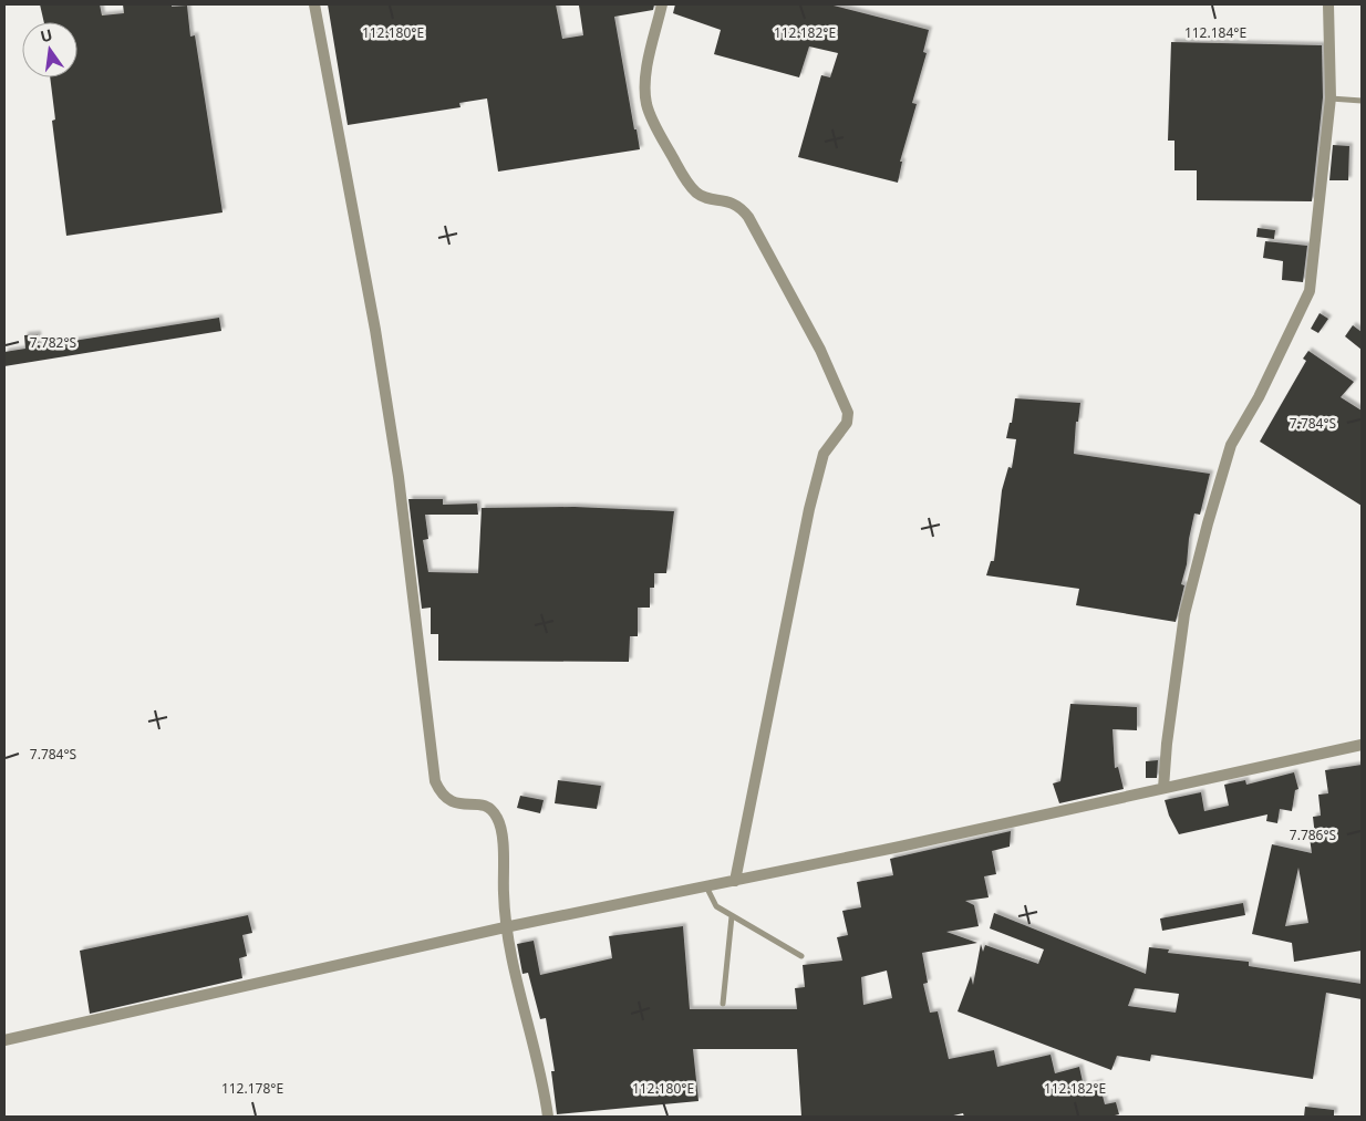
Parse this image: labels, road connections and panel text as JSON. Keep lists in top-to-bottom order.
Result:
{
  "north": "top",
  "coordinates": [
    "112.180°E",
    "112.182°E",
    "112.184°E",
    "7.782°S",
    "7.784°S",
    "7.786°S",
    "112.178°E"
  ]
}
